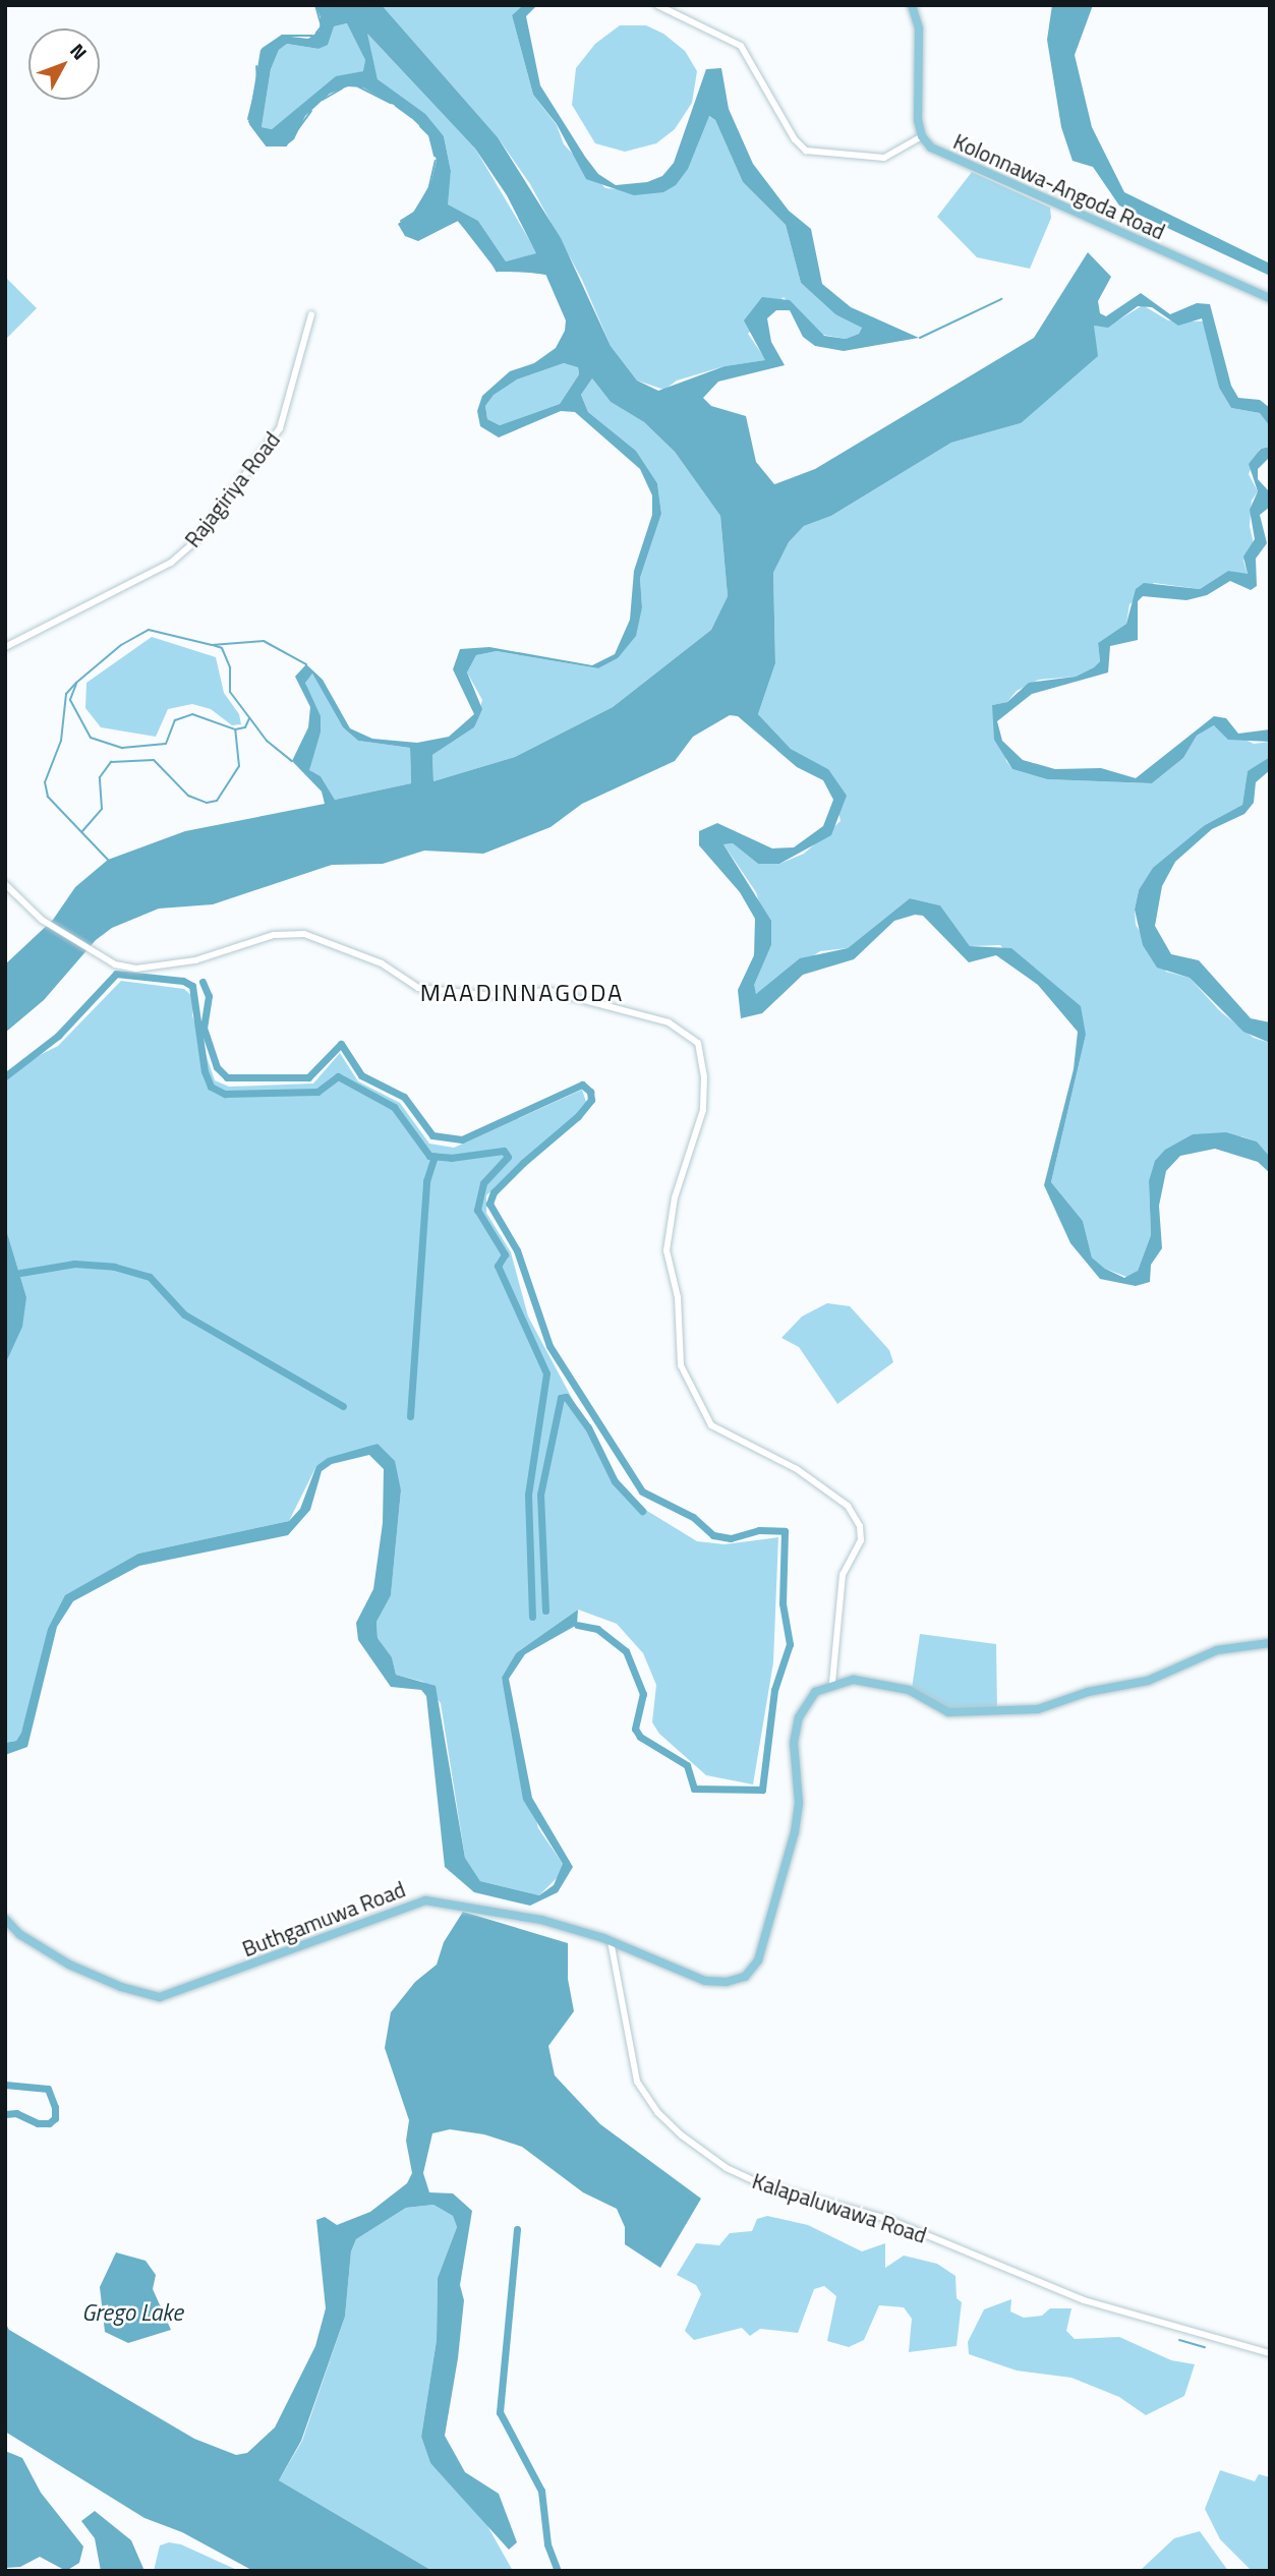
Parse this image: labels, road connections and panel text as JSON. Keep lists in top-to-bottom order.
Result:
{
  "streets": {
    "main road": ["Kolonnawa-Angoda Road", "Buthgamuwa Road"],
    "street": ["Rajagiriya Road", "Kalapaluwawa Road"]
  },
  "crossings": [
    ["Buthgamuwa Road", "Kalapaluwawa Road"]
  ],
  "districts": ["MAADINNAGODA"],
  "water": ["Grego Lake"],
  "north": "top right"
}
